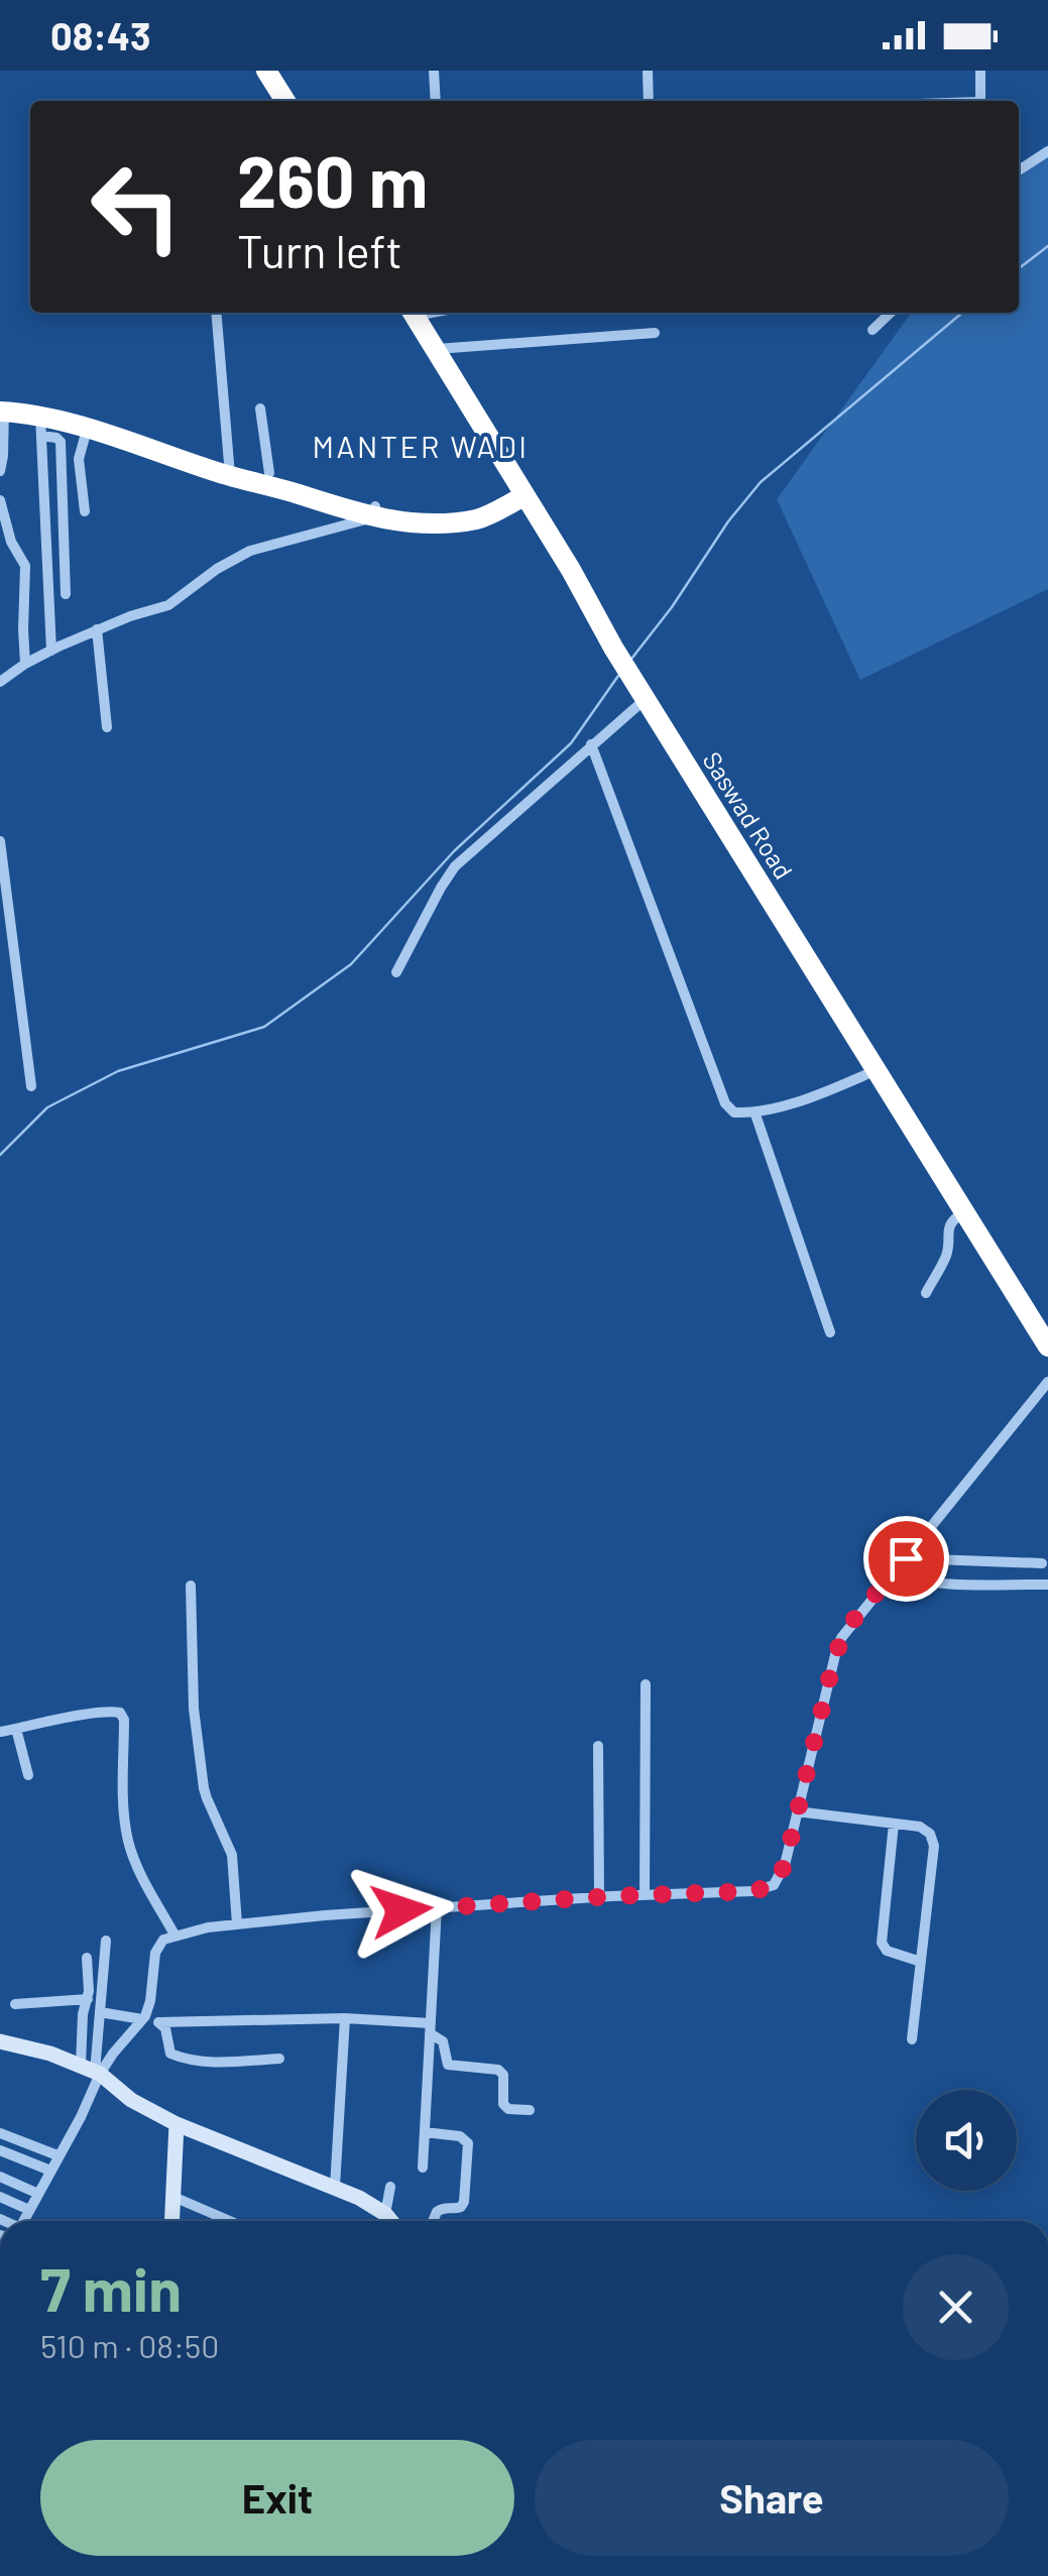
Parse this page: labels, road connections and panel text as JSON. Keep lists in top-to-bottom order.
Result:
{
  "streets": {
    "highway": ["Saswad Road"]
  },
  "districts": ["MANTER WADI"],
  "page": {
    "status": "08:43",
    "turn": ["260 m", "Turn left"],
    "heading": ["7 min", "510 m · 08:50"],
    "buttons": ["Exit", "Share"]
  }
}
